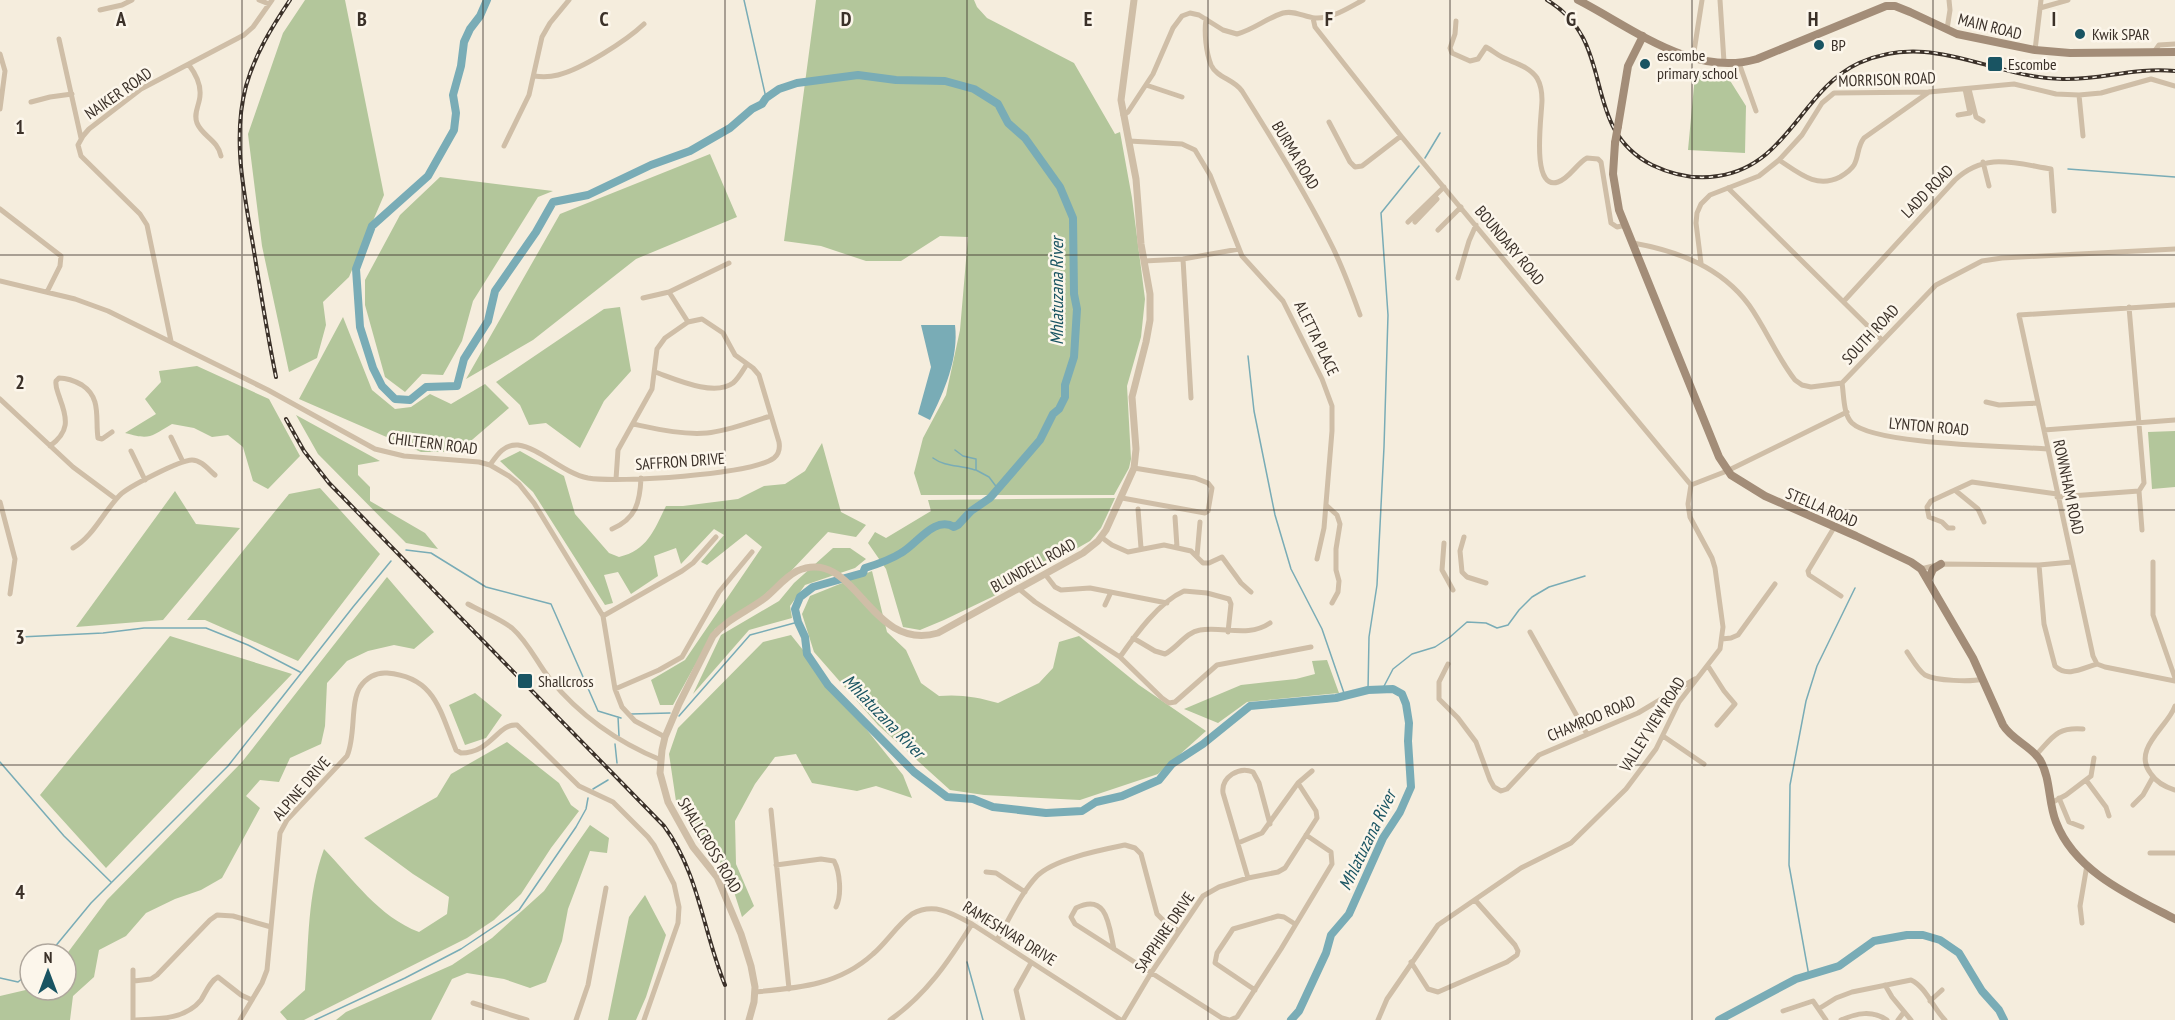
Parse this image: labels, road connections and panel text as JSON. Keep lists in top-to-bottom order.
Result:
{
  "streets": {
    "main road": ["MAIN ROAD", "STELLA ROAD"],
    "street": [
      "MORRISON ROAD",
      "NAIKER ROAD",
      "BURMA ROAD",
      "LADD ROAD",
      "BOUNDARY ROAD",
      "SOUTH ROAD",
      "ALETTA PLACE",
      "LYNTON ROAD",
      "CHILTERN ROAD",
      "SAFFRON DRIVE",
      "ROWNHAM ROAD",
      "BLUNDELL ROAD",
      "CHAMROO ROAD",
      "VALLEY VIEW ROAD",
      "ALPINE DRIVE",
      "SHALLCROSS ROAD",
      "SAPPHIRE DRIVE",
      "RAMESHVAR DRIVE"
    ]
  },
  "crossings": [
    ["MAIN ROAD", "STELLA ROAD"],
    ["MORRISON ROAD", "SOUTH ROAD"],
    ["NAIKER ROAD", "CHILTERN ROAD"],
    ["SOUTH ROAD", "STELLA ROAD"],
    ["ALETTA PLACE", "BLUNDELL ROAD"],
    ["LYNTON ROAD", "ROWNHAM ROAD"],
    ["CHILTERN ROAD", "SAFFRON DRIVE"],
    ["CHILTERN ROAD", "SHALLCROSS ROAD"],
    ["BLUNDELL ROAD", "SHALLCROSS ROAD"],
    ["CHAMROO ROAD", "VALLEY VIEW ROAD"],
    ["SHALLCROSS ROAD", "RAMESHVAR DRIVE"],
    ["SAPPHIRE DRIVE", "RAMESHVAR DRIVE"]
  ],
  "water": ["Mhlatuzana River"],
  "places": {
    "other": ["Kwik SPAR", "BP", "escombe primary school"],
    "transit": ["Escombe", "Shallcross"]
  },
  "north": "top",
  "grid": {
    "columns": [
      "A",
      "B",
      "C",
      "D",
      "E",
      "F",
      "G",
      "H",
      "I"
    ],
    "rows": [
      "1",
      "2",
      "3",
      "4"
    ]
  }
}
